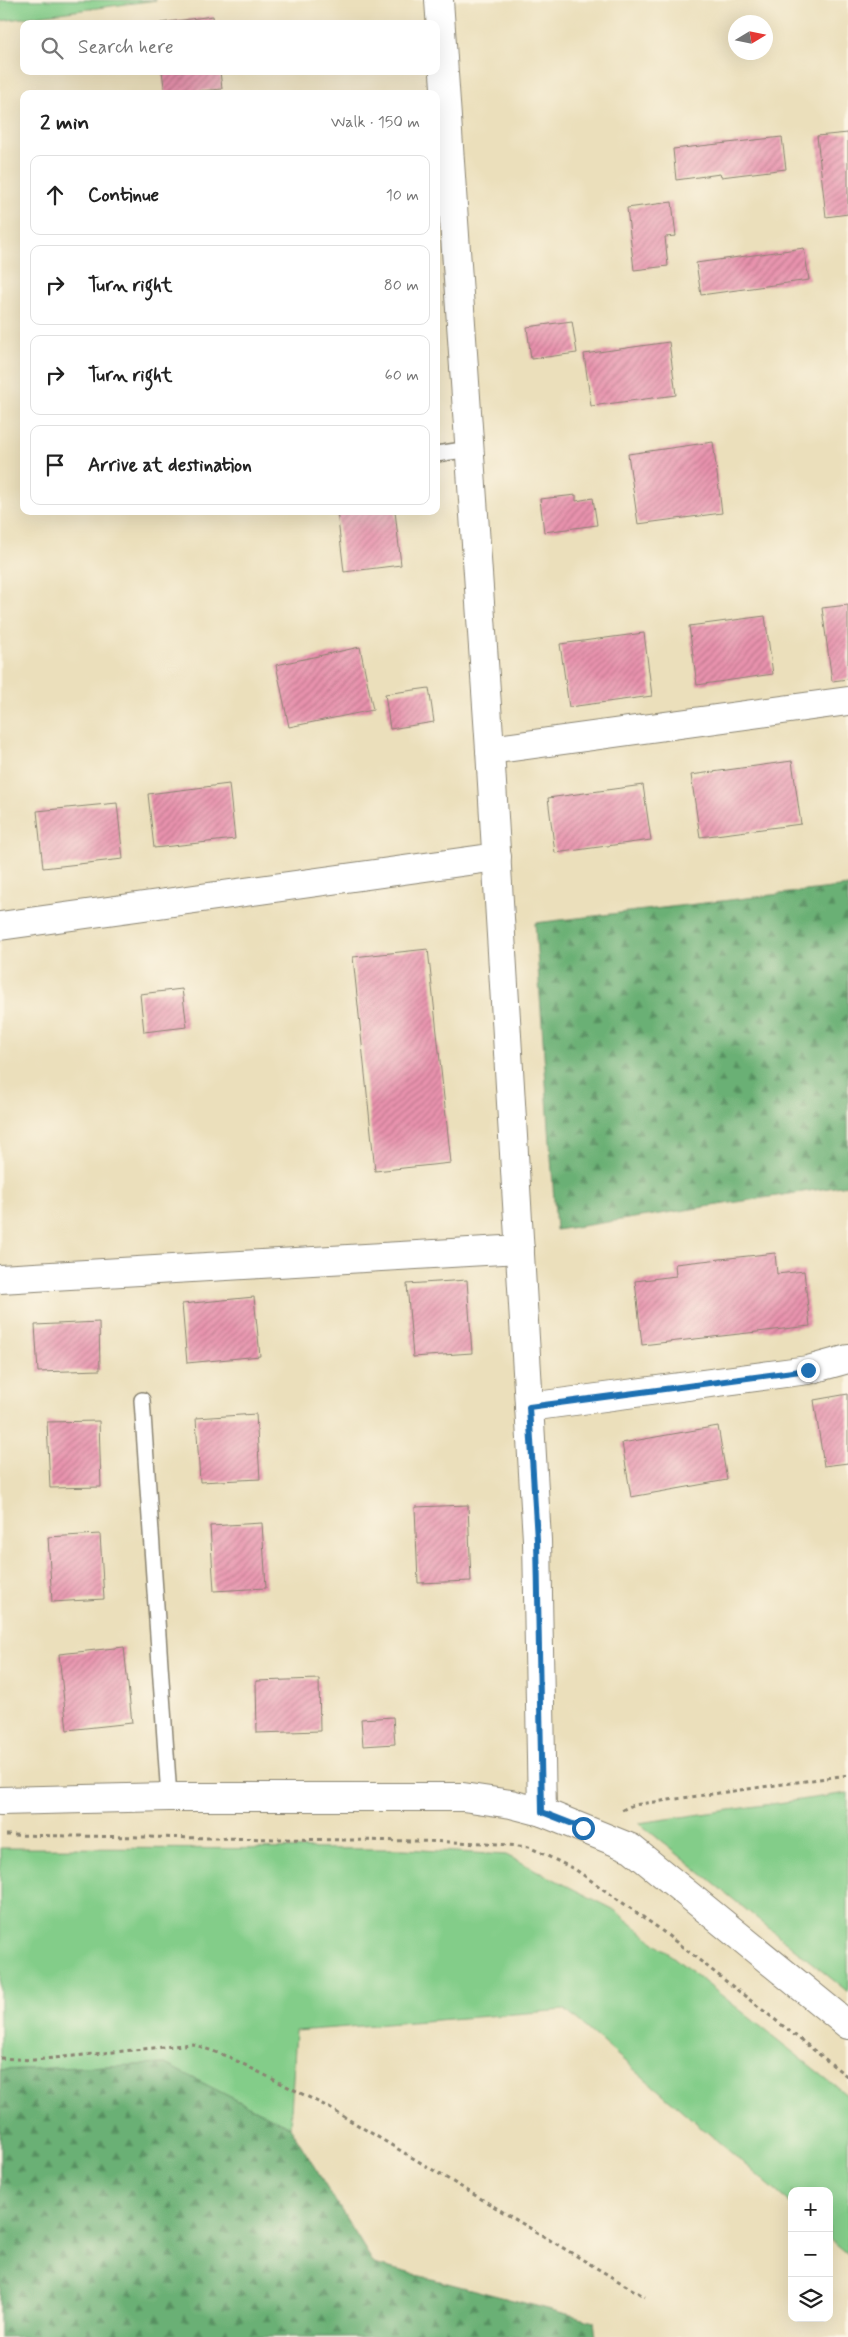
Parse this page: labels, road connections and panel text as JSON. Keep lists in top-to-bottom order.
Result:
{
  "north": "right",
  "page": {
    "search": "Search here",
    "heading": ["2 min", "Walk · 150 m"],
    "list": [
      ["Continue", "10 m"],
      ["Turn right", "80 m"],
      ["Turn right", "60 m"],
      "Arrive at destination"
    ],
    "map_buttons": ["+", "−"]
  }
}
